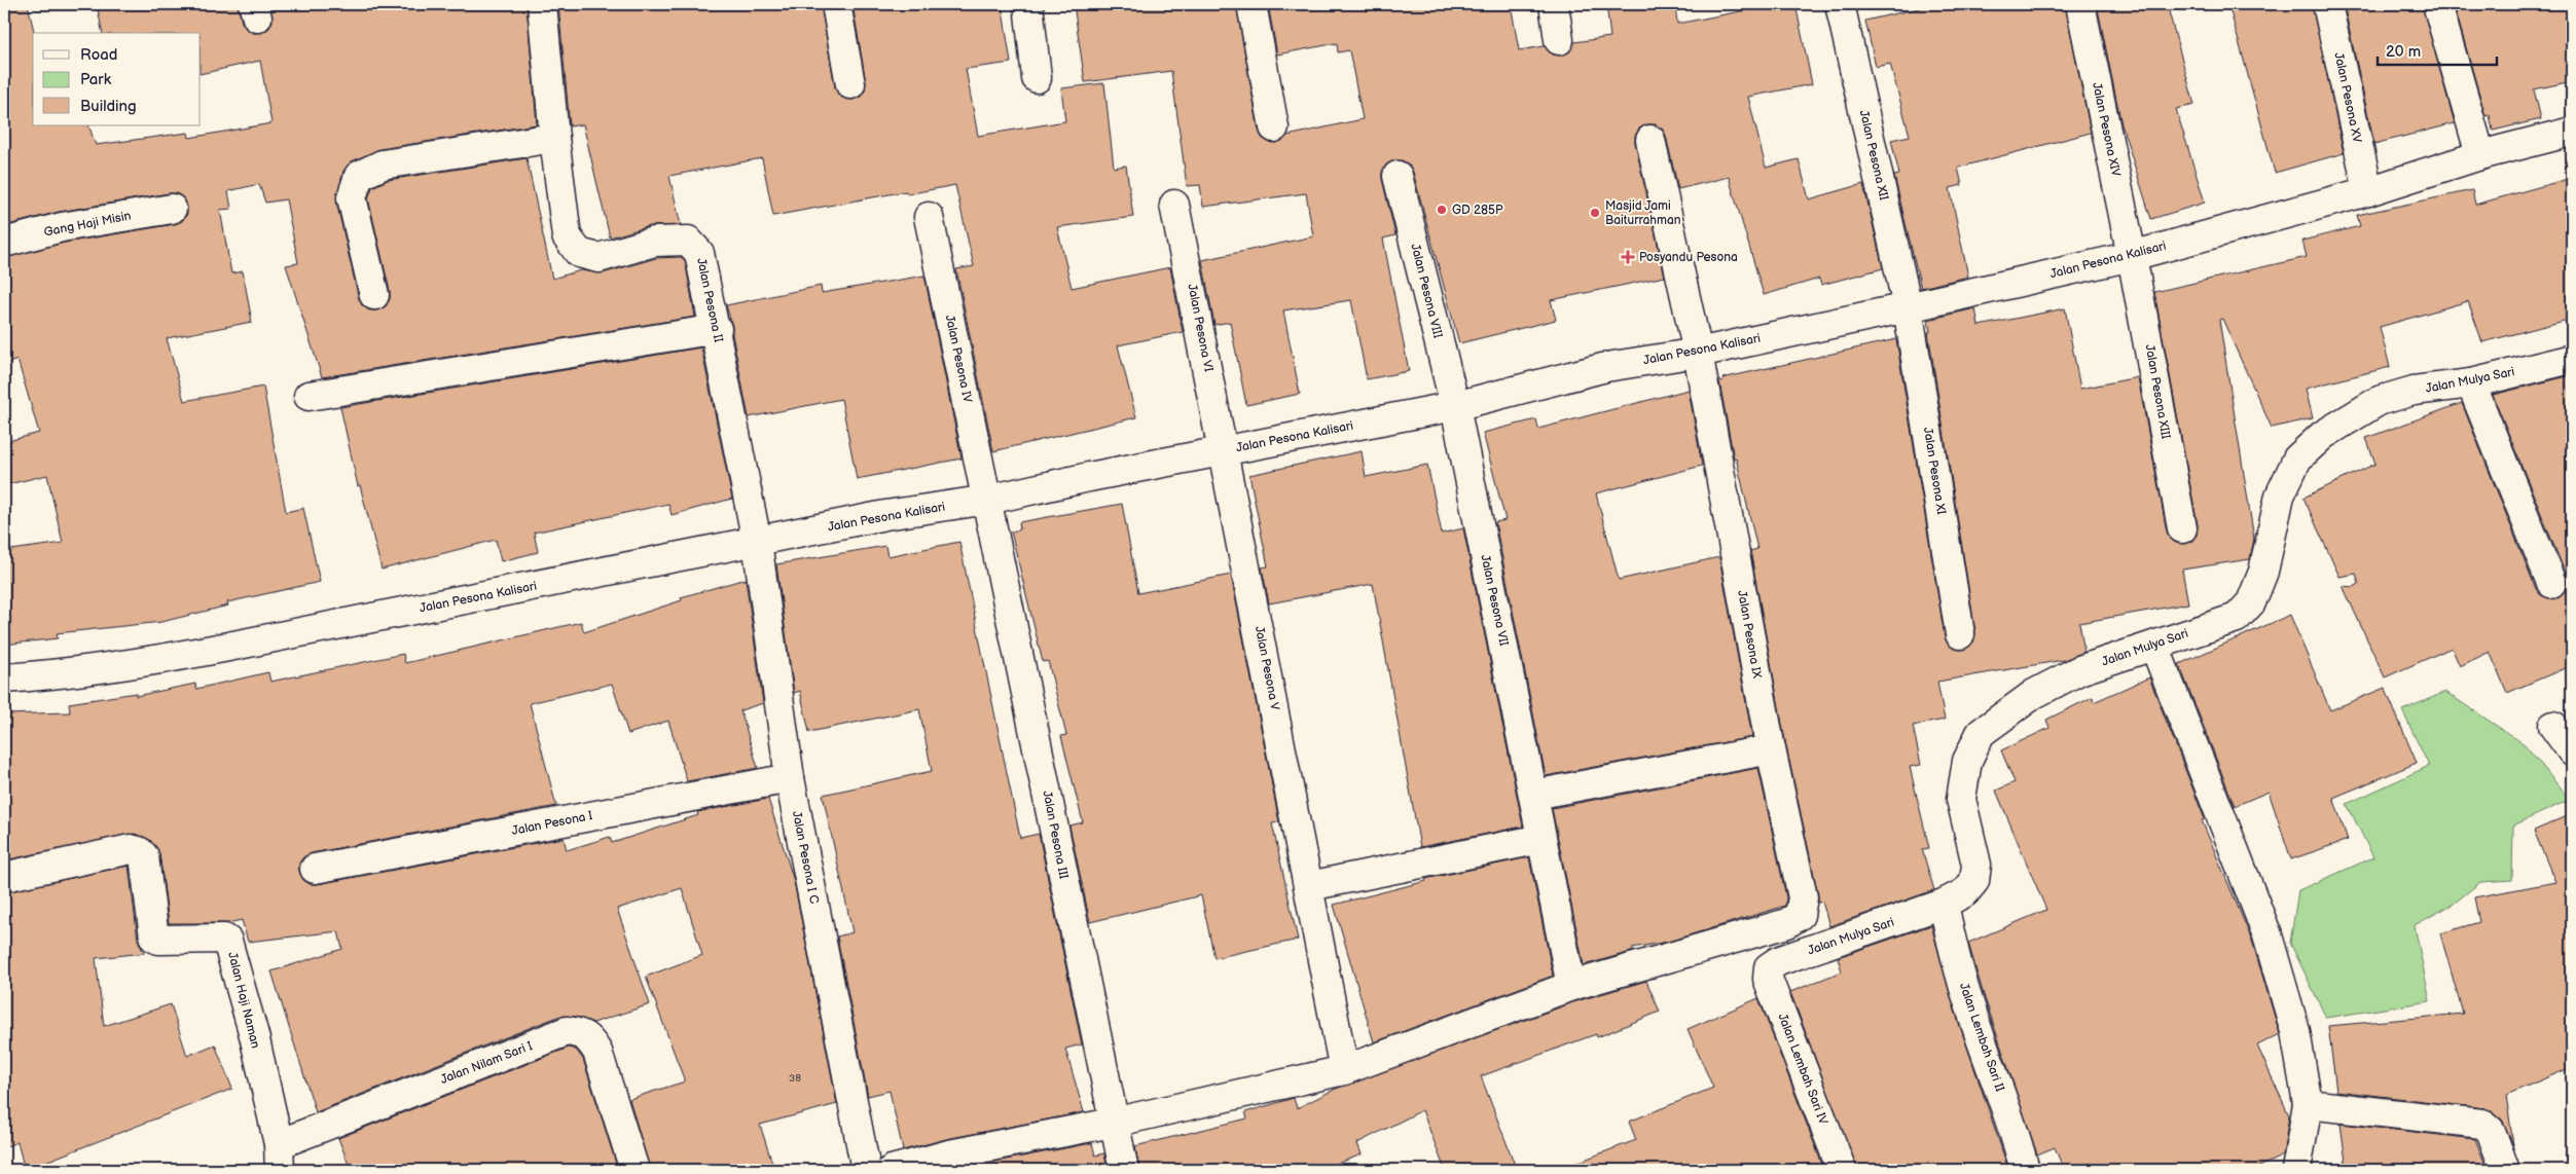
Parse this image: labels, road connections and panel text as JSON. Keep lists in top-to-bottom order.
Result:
{
  "streets": {
    "street": [
      "Jalan Pesona XV",
      "Jalan Pesona XIV",
      "Jalan Pesona XII",
      "Gang Haji Misin",
      "Jalan Pesona Kalisari",
      "Jalan Pesona VIII",
      "Jalan Pesona II",
      "Jalan Pesona VI",
      "Jalan Pesona IV",
      "Jalan Mulya Sari",
      "Jalan Pesona XIII",
      "Jalan Pesona XI",
      "Jalan Pesona VII",
      "Jalan Pesona IX",
      "Jalan Pesona V",
      "Jalan Pesona I",
      "Jalan Pesona III",
      "Jalan Pesona I C",
      "Jalan Haji Naman",
      "Jalan Lembah Sari II",
      "Jalan Nilam Sari I",
      "Jalan Lembah Sari IV"
    ]
  },
  "crossings": [
    ["Jalan Pesona XV", "Jalan Pesona Kalisari"],
    ["Jalan Pesona XIV", "Jalan Pesona Kalisari"],
    ["Jalan Pesona XIV", "Jalan Pesona XIII"],
    ["Jalan Pesona XII", "Jalan Pesona Kalisari"],
    ["Jalan Pesona XII", "Jalan Pesona XI"],
    ["Jalan Pesona Kalisari", "Jalan Pesona VIII"],
    ["Jalan Pesona Kalisari", "Jalan Pesona II"],
    ["Jalan Pesona Kalisari", "Jalan Pesona VI"],
    ["Jalan Pesona Kalisari", "Jalan Pesona IV"],
    ["Jalan Pesona Kalisari", "Jalan Pesona XIII"],
    ["Jalan Pesona Kalisari", "Jalan Pesona XI"],
    ["Jalan Pesona Kalisari", "Jalan Pesona VII"],
    ["Jalan Pesona Kalisari", "Jalan Pesona IX"],
    ["Jalan Pesona Kalisari", "Jalan Pesona V"],
    ["Jalan Pesona Kalisari", "Jalan Pesona III"],
    ["Jalan Pesona Kalisari", "Jalan Pesona I C"],
    ["Jalan Pesona VIII", "Jalan Pesona VII"],
    ["Jalan Pesona II", "Jalan Pesona I C"],
    ["Jalan Pesona VI", "Jalan Pesona V"],
    ["Jalan Pesona IV", "Jalan Pesona III"],
    ["Jalan Mulya Sari", "Jalan Lembah Sari II"],
    ["Jalan Mulya Sari", "Jalan Lembah Sari IV"],
    ["Jalan Pesona VII", "Jalan Pesona IX"],
    ["Jalan Pesona I", "Jalan Pesona I C"],
    ["Jalan Haji Naman", "Jalan Nilam Sari I"]
  ],
  "places": {
    "other": ["GD 285P", "Masjid Jami Baiturrahman"],
    "health": ["Posyandu Pesona"]
  },
  "house_numbers": ["38"],
  "legend": ["Road", "Park", "Building"],
  "scale_bar": "20 m"
}
